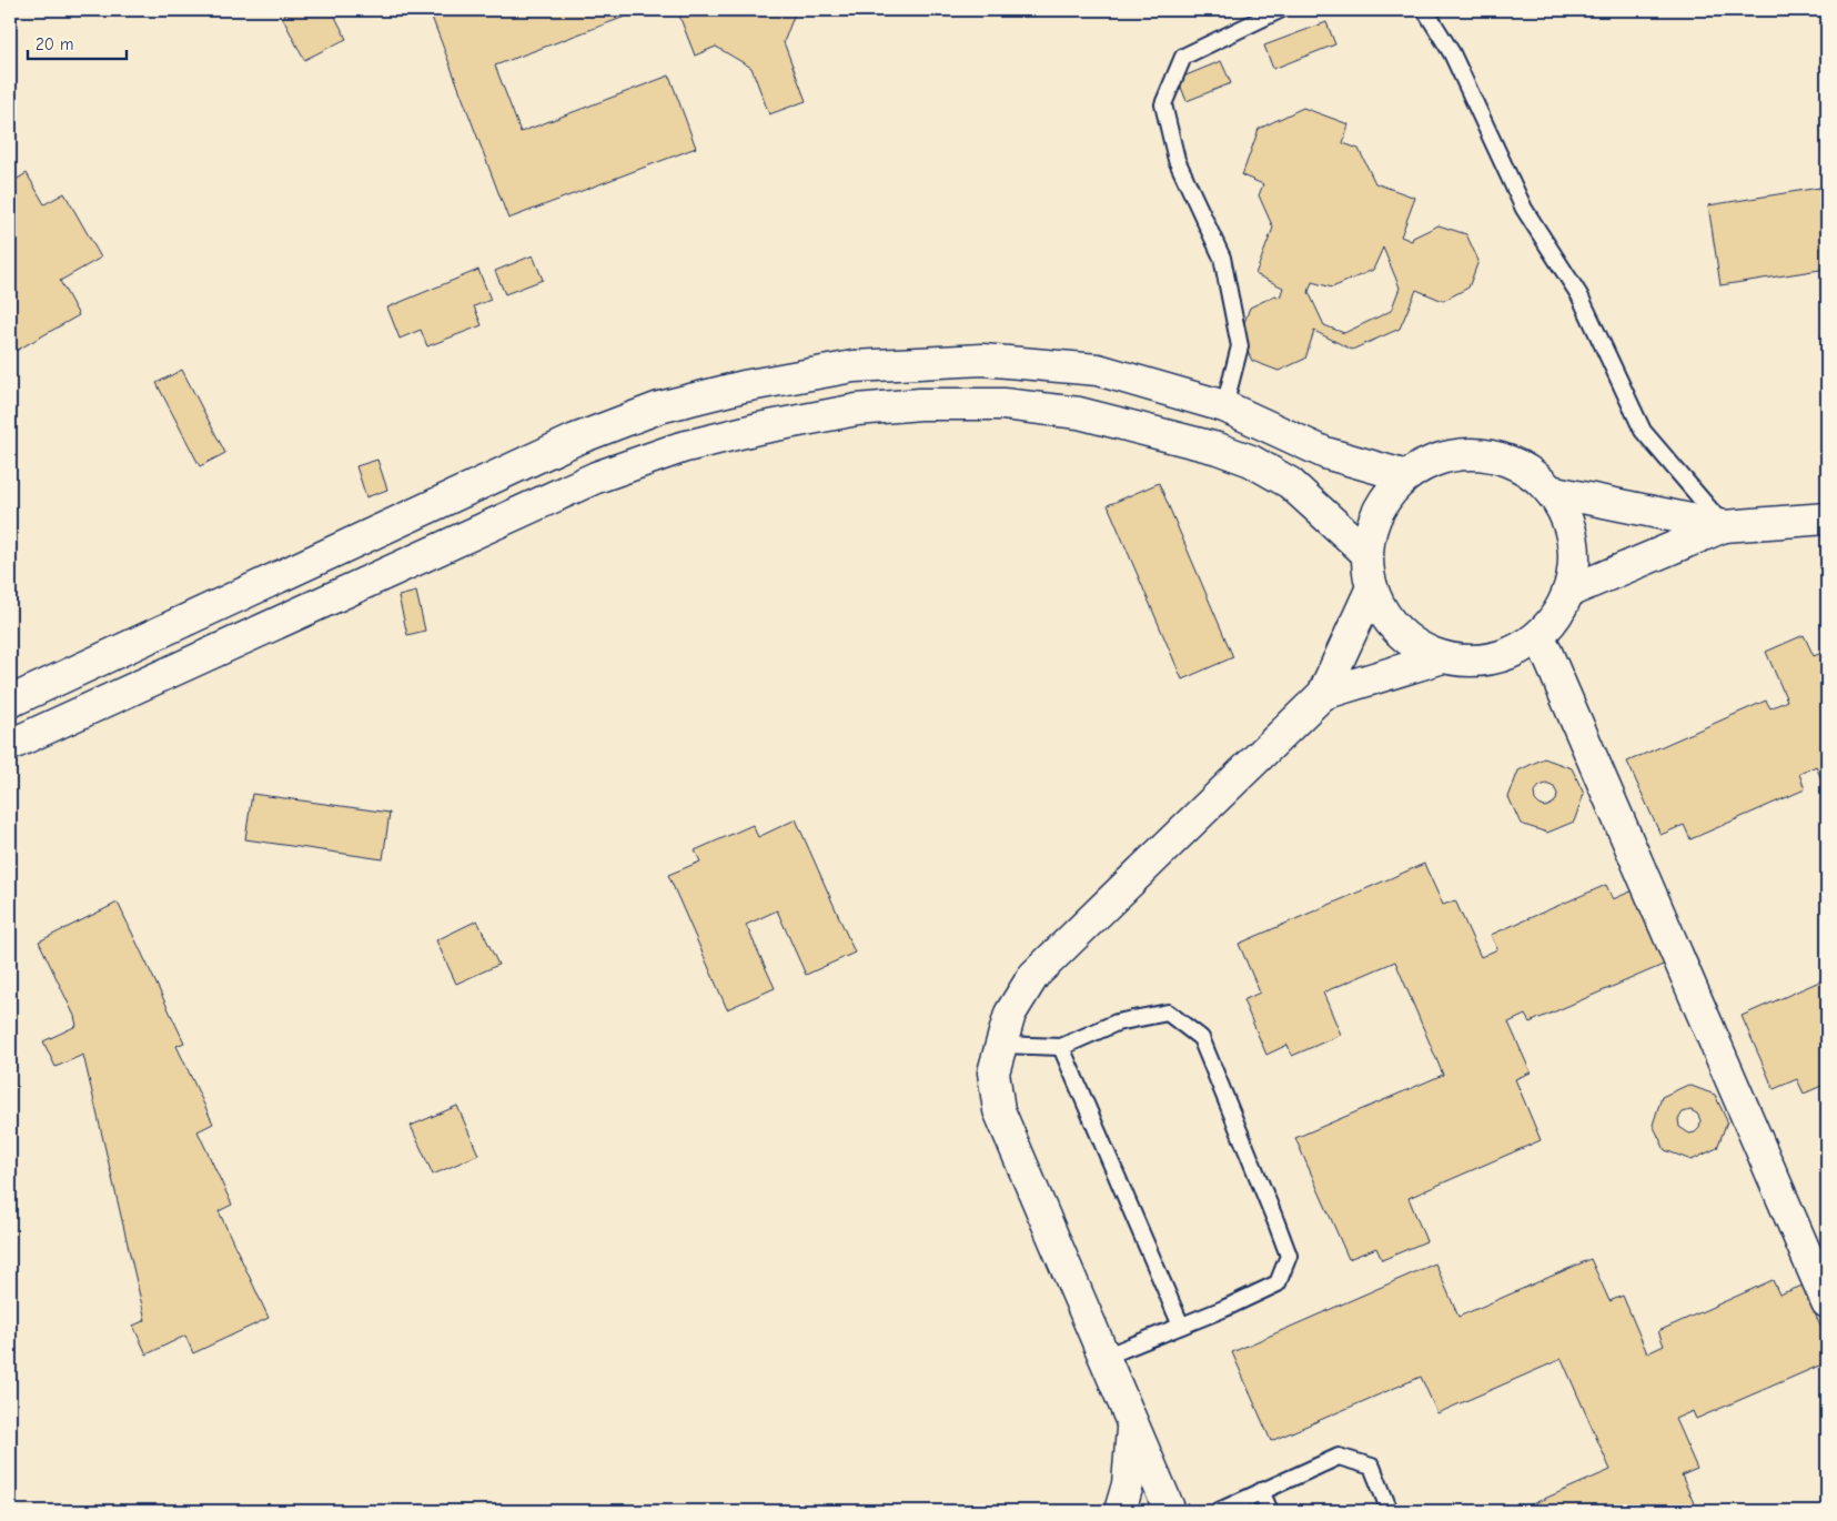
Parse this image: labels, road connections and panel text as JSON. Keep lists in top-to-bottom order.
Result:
{
  "scale_bar": "20 m"
}
